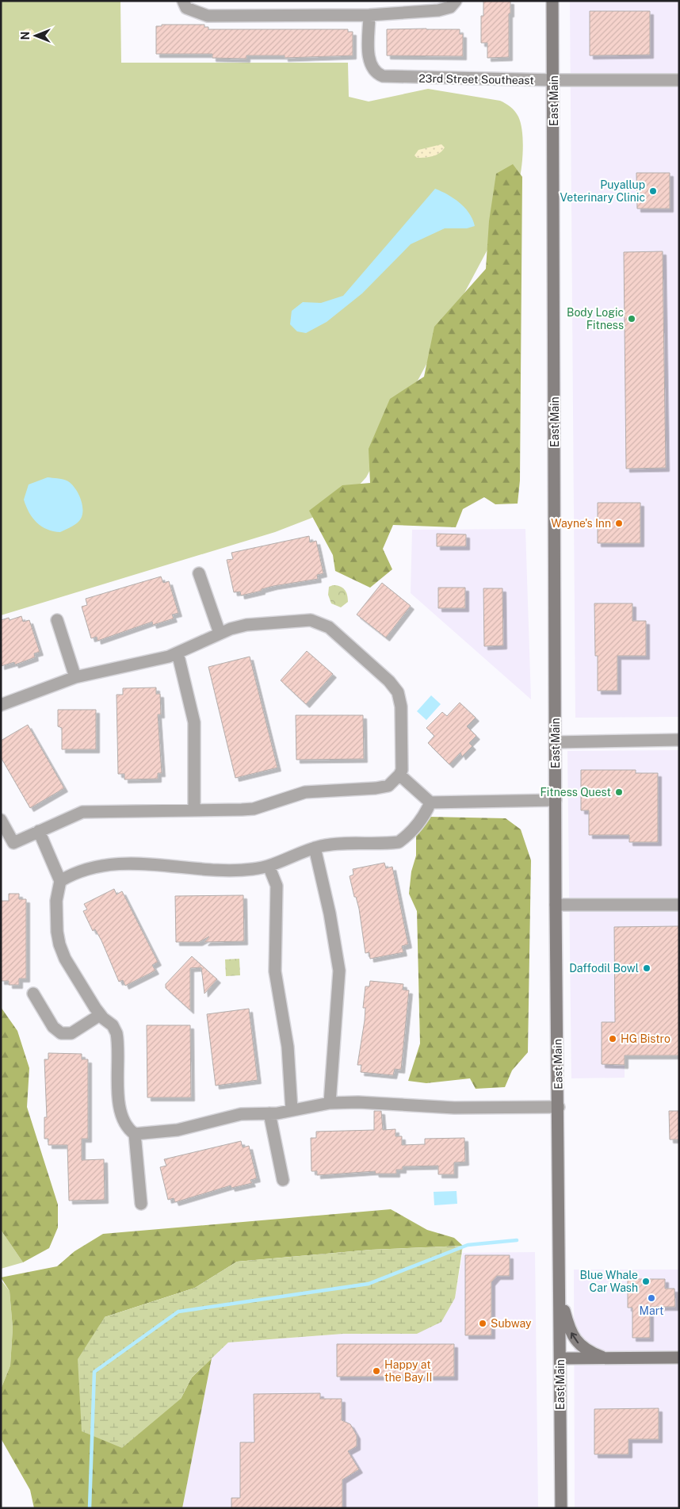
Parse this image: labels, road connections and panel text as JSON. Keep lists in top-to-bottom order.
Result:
{
  "streets": {
    "main road": ["East Main"],
    "street": ["23rd Street Southeast"]
  },
  "crossings": [
    ["23rd Street Southeast", "East Main"]
  ],
  "places": [
    "Puyallup Veterinary Clinic",
    "Body Logic Fitness",
    "Wayne's Inn",
    "Fitness Quest",
    "Daffodil Bowl",
    "HG Bistro",
    "Blue Whale Car Wash",
    "Mart",
    "Subway",
    "Happy at the Bay II"
  ],
  "north": "left"
}
